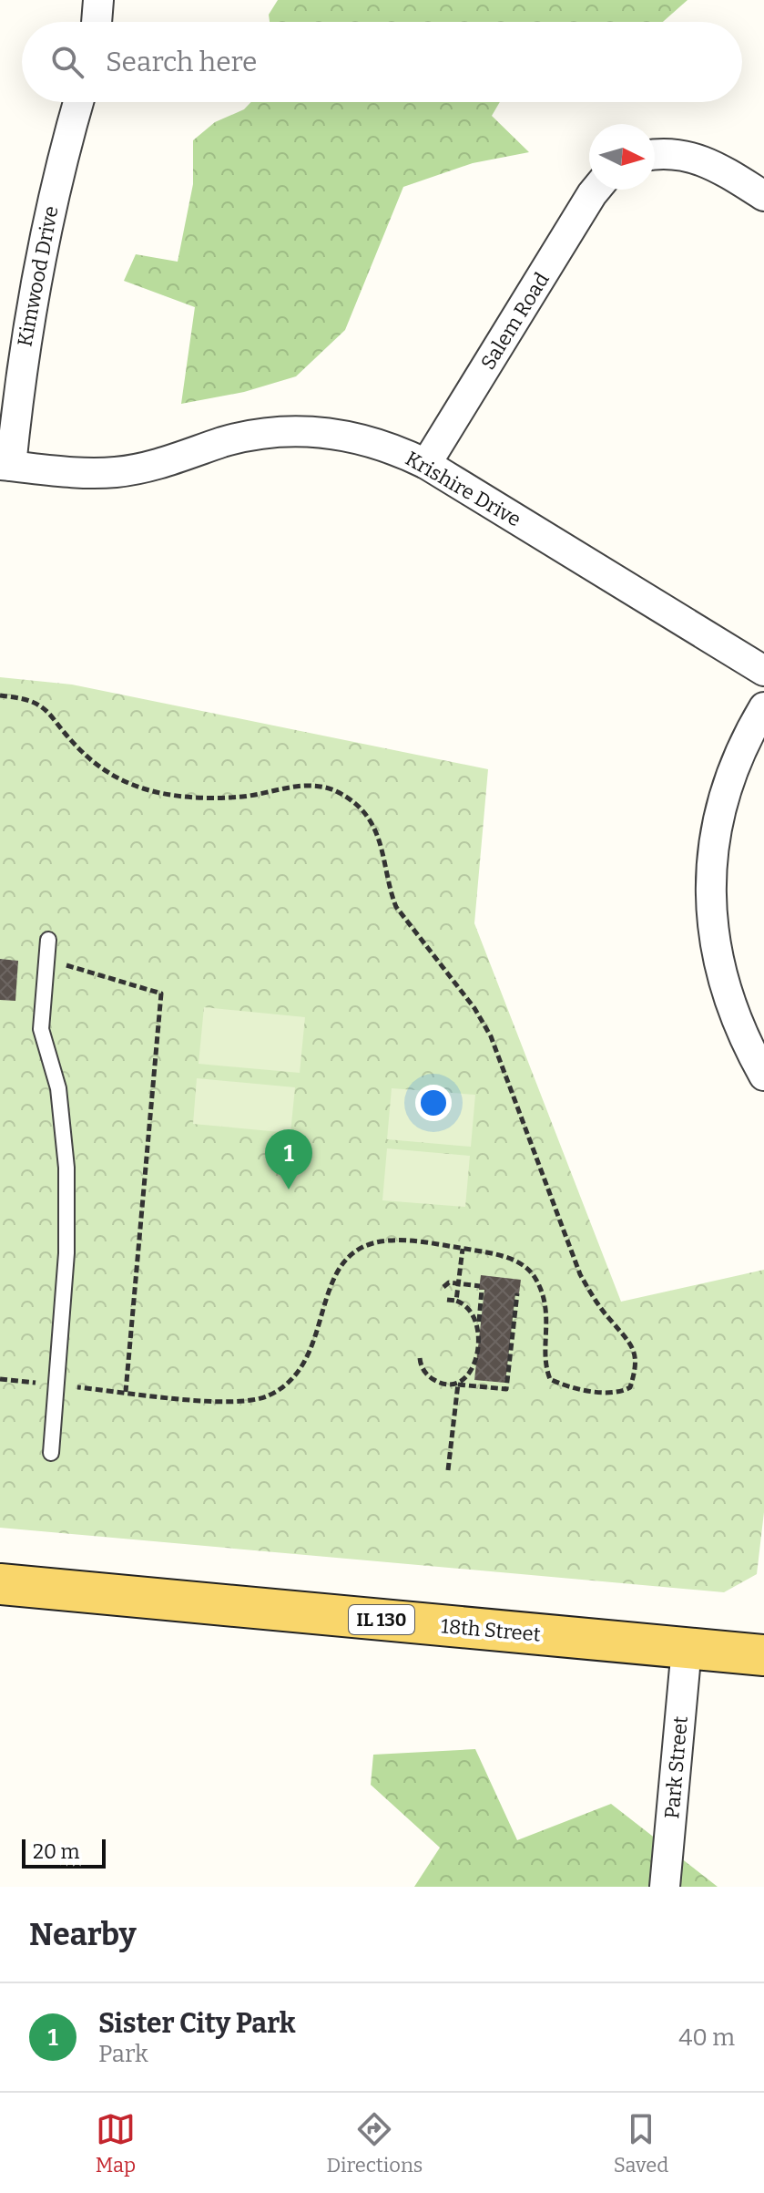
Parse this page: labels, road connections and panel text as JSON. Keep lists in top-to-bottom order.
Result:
{
  "streets": {
    "main road": ["IL 130", "18th Street"],
    "street": [
      "Kimwood Drive",
      "Salem Road",
      "Krishire Drive",
      "Park Street"
    ]
  },
  "crossings": [
    ["Kimwood Drive", "Krishire Drive"],
    ["Salem Road", "Krishire Drive"],
    ["18th Street", "Park Street"]
  ],
  "scale_bar": "20 m",
  "north": "right",
  "page": {
    "search": "Search here",
    "pins": "1",
    "scale": "20 m",
    "heading": "Nearby",
    "list": [
      {
        "mark": "1",
        "name": "Sister City Park",
        "note": "Park",
        "value": "40 m"
      }
    ],
    "nav": ["Map", "Directions", "Saved"]
  }
}
